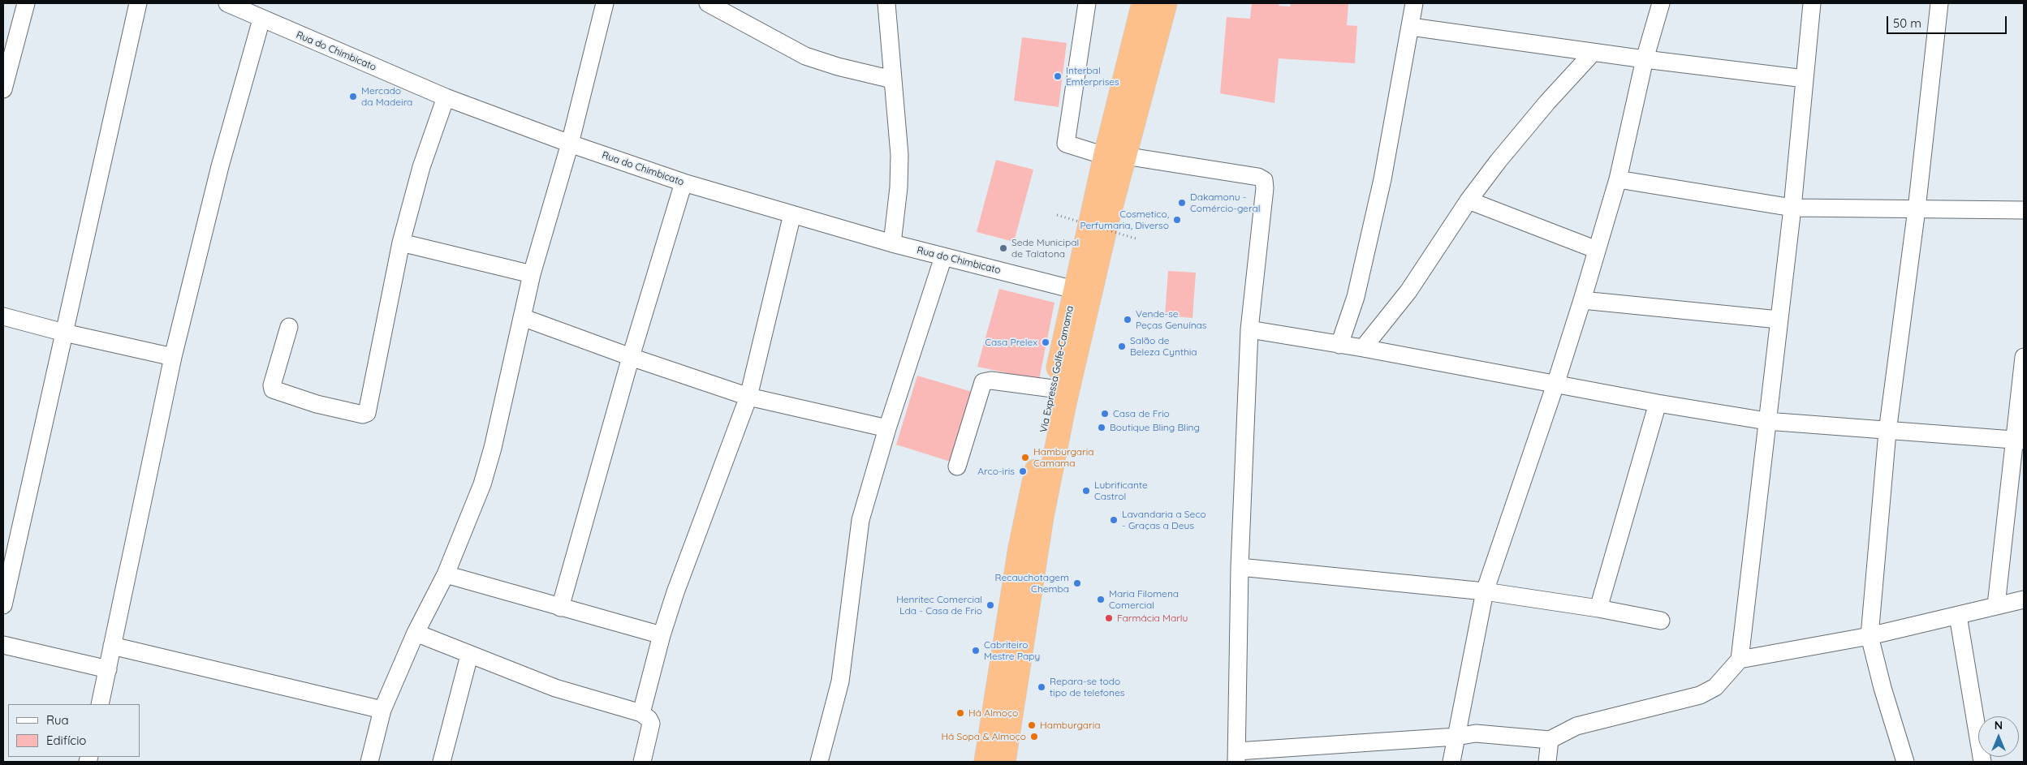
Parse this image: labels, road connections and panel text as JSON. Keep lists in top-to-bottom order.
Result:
{
  "streets": {
    "highway": ["Via Expressa Golfe-Camama"],
    "street": ["Rua do Chimbicato"]
  },
  "crossings": [
    ["Rua do Chimbicato", "Via Expressa Golfe-Camama"]
  ],
  "places": [
    "Interbal Emterprises",
    "Mercado da Madeira",
    "Dakamonu - Comércio-geral",
    "Cosmetico, Perfumaria, Diverso",
    "Sede Municipal de Talatona",
    "Vende-se Peças Genuínas",
    "Casa Prelex",
    "Salão de Beleza Cynthia",
    "Casa de Frio",
    "Boutique Bling Bling",
    "Hamburgaria Camama",
    "Arco-iris",
    "Lubrificante Castrol",
    "Lavandaria a Seco - Graças a Deus",
    "Recauchotagem Chemba",
    "Maria Filomena Comercial",
    "Henritec Comercial Lda - Casa de Frio",
    "Farmácia Marlu",
    "Cabriteiro Mestre Papy",
    "Repara-se todo tipo de telefones",
    "Há Almoço",
    "Hamburgaria",
    "Há Sopa & Almoço"
  ],
  "legend": ["Rua", "Edifício"],
  "scale_bar": "50 m",
  "north": "top"
}
